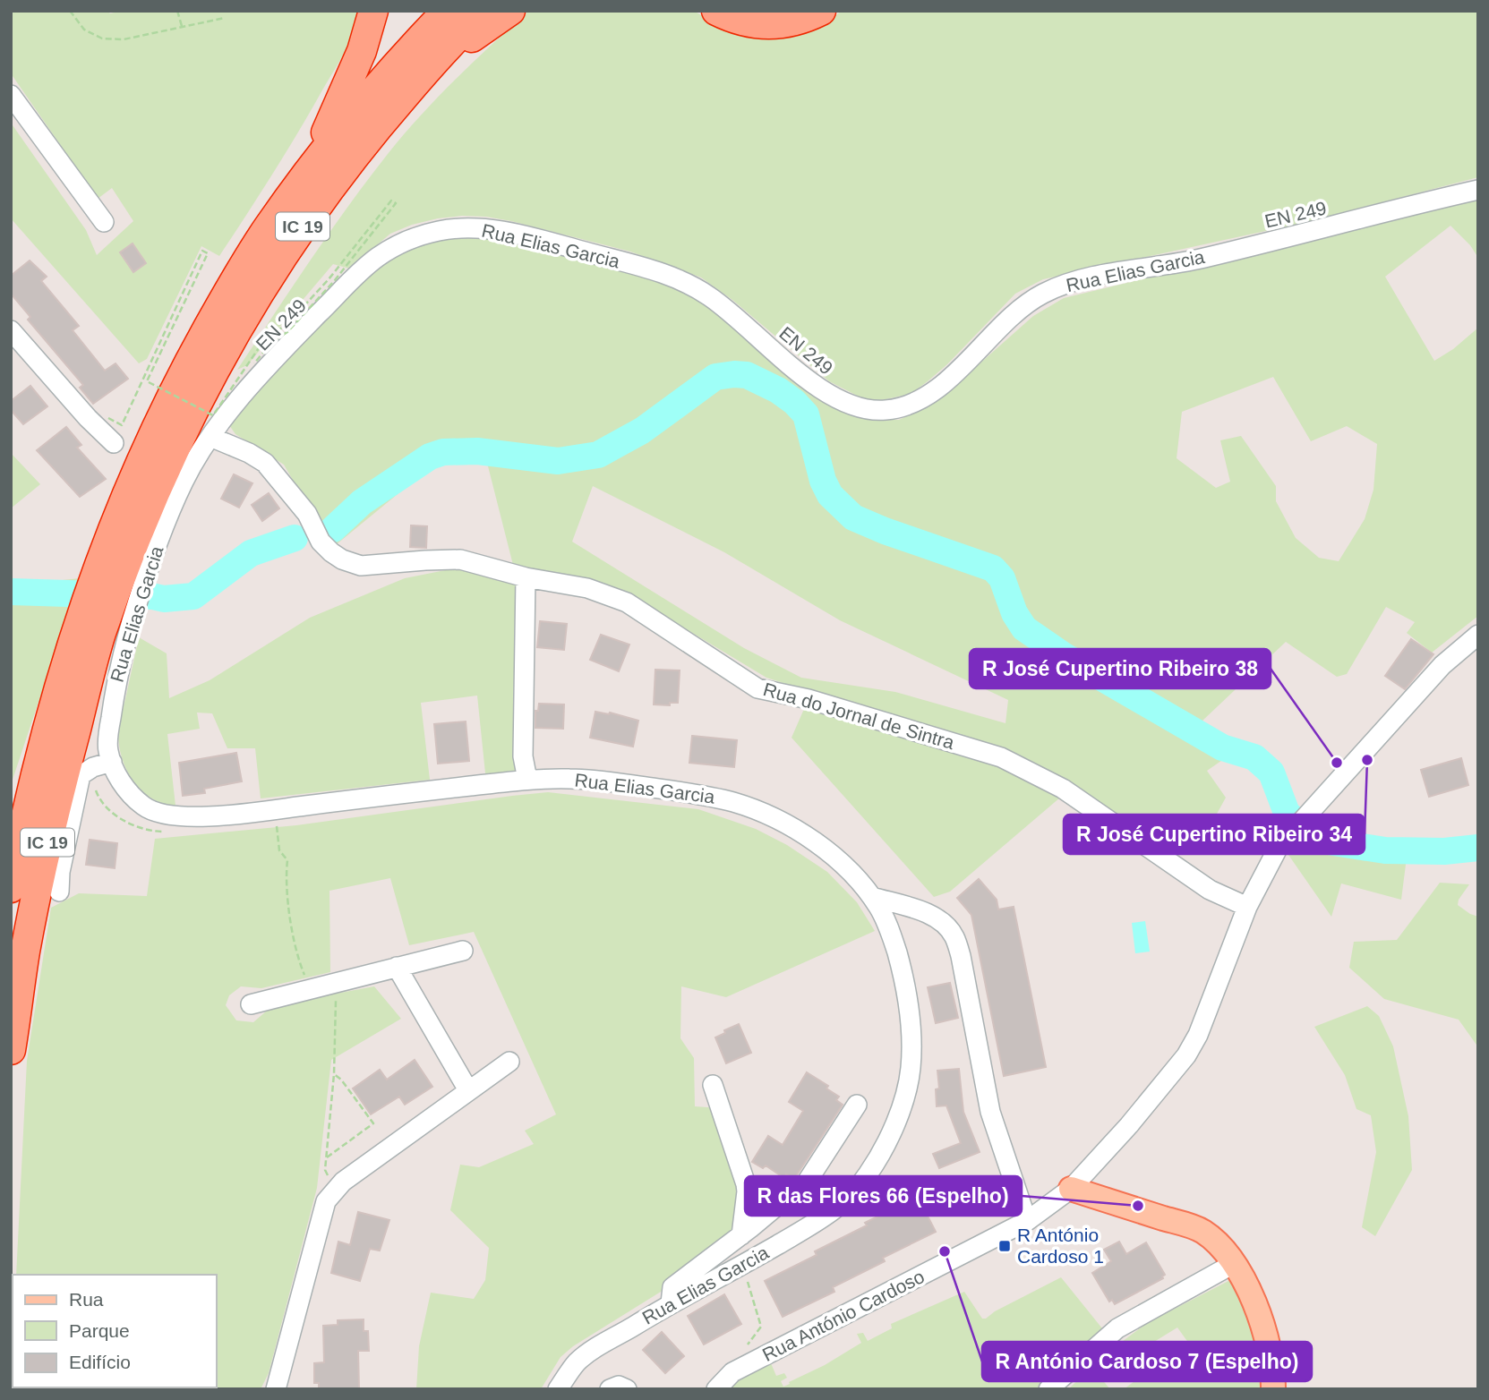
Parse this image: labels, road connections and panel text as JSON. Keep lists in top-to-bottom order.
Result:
{
  "streets": {
    "highway": ["IC 19"],
    "street": [
      "EN 249",
      "Rua Elias Garcia",
      "Rua do Jornal de Sintra",
      "Rua António Cardoso"
    ]
  },
  "crossings": [
    ["IC 19", "Rua Elias Garcia"],
    ["Rua Elias Garcia", "Rua do Jornal de Sintra"],
    ["Rua do Jornal de Sintra", "Rua António Cardoso"]
  ],
  "places": {
    "other": [
      "R José Cupertino Ribeiro 34",
      "R José Cupertino Ribeiro 38",
      "R das Flores 66 (Espelho)",
      "R António Cardoso 7 (Espelho)"
    ],
    "transit": ["R António Cardoso 1"]
  },
  "legend": ["Rua", "Parque", "Edifício"]
}
